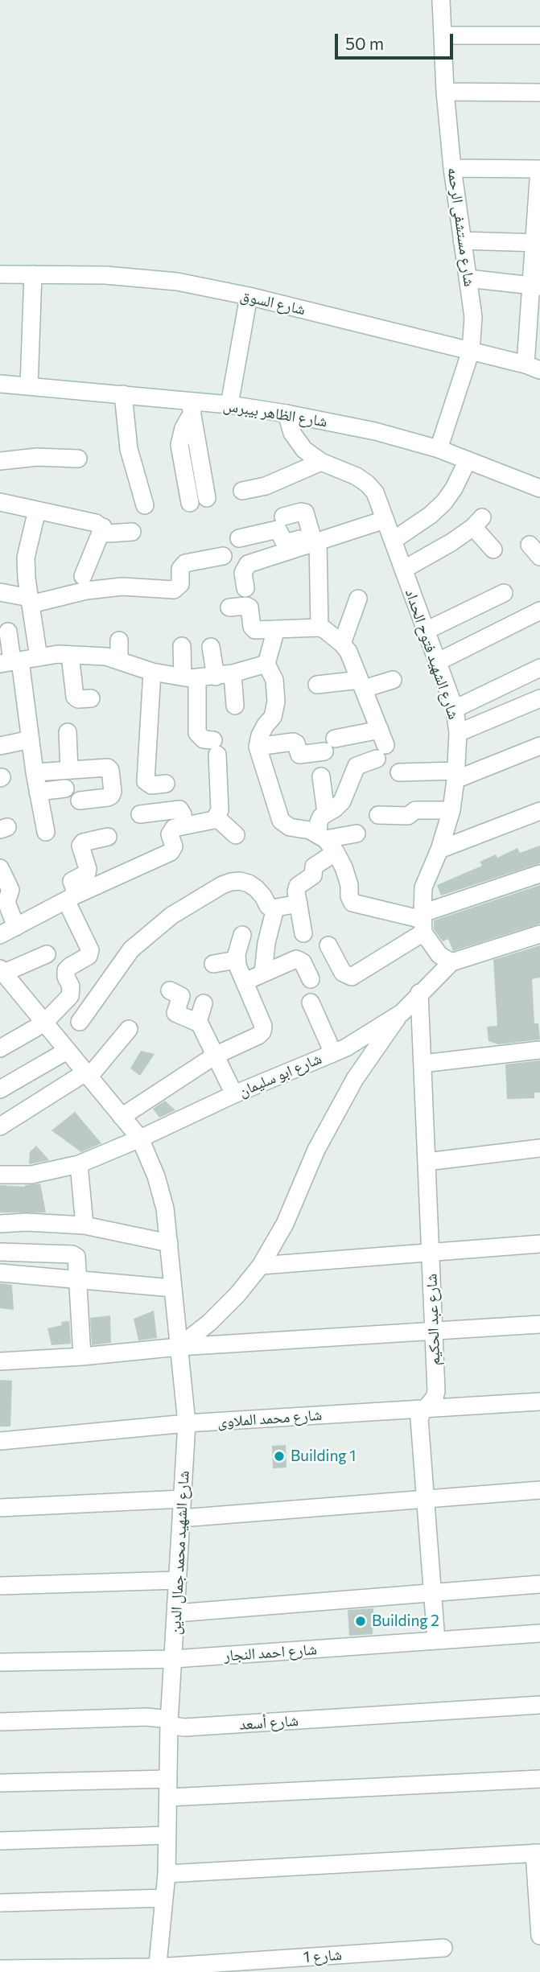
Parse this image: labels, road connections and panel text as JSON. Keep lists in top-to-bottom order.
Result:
{
  "streets": {
    "street": [
      "شارع مستشفى الرحمه",
      "شارع السوق",
      "شارع الظاهر بيبرس",
      "شارع الشهيد فتوح الحداد",
      "شارع ابو سليمان",
      "شارع عبد الحكيم",
      "شارع محمد الملاوى",
      "شارع الشهيد محمد جمال الدين",
      "شارع احمد النجار",
      "شارع أسعد",
      "شارع 1"
    ]
  },
  "crossings": [
    ["شارع مستشفى الرحمه", "شارع السوق"],
    ["شارع مستشفى الرحمه", "شارع الظاهر بيبرس"],
    ["شارع الظاهر بيبرس", "شارع الشهيد فتوح الحداد"],
    ["شارع ابو سليمان", "شارع عبد الحكيم"],
    ["شارع ابو سليمان", "شارع الشهيد محمد جمال الدين"],
    ["شارع عبد الحكيم", "شارع محمد الملاوى"],
    ["شارع عبد الحكيم", "شارع احمد النجار"],
    ["شارع محمد الملاوى", "شارع الشهيد محمد جمال الدين"],
    ["شارع الشهيد محمد جمال الدين", "شارع احمد النجار"],
    ["شارع الشهيد محمد جمال الدين", "شارع أسعد"],
    ["شارع الشهيد محمد جمال الدين", "شارع 1"]
  ],
  "places": ["Building 1", "Building 2"],
  "scale_bar": "50 m"
}
